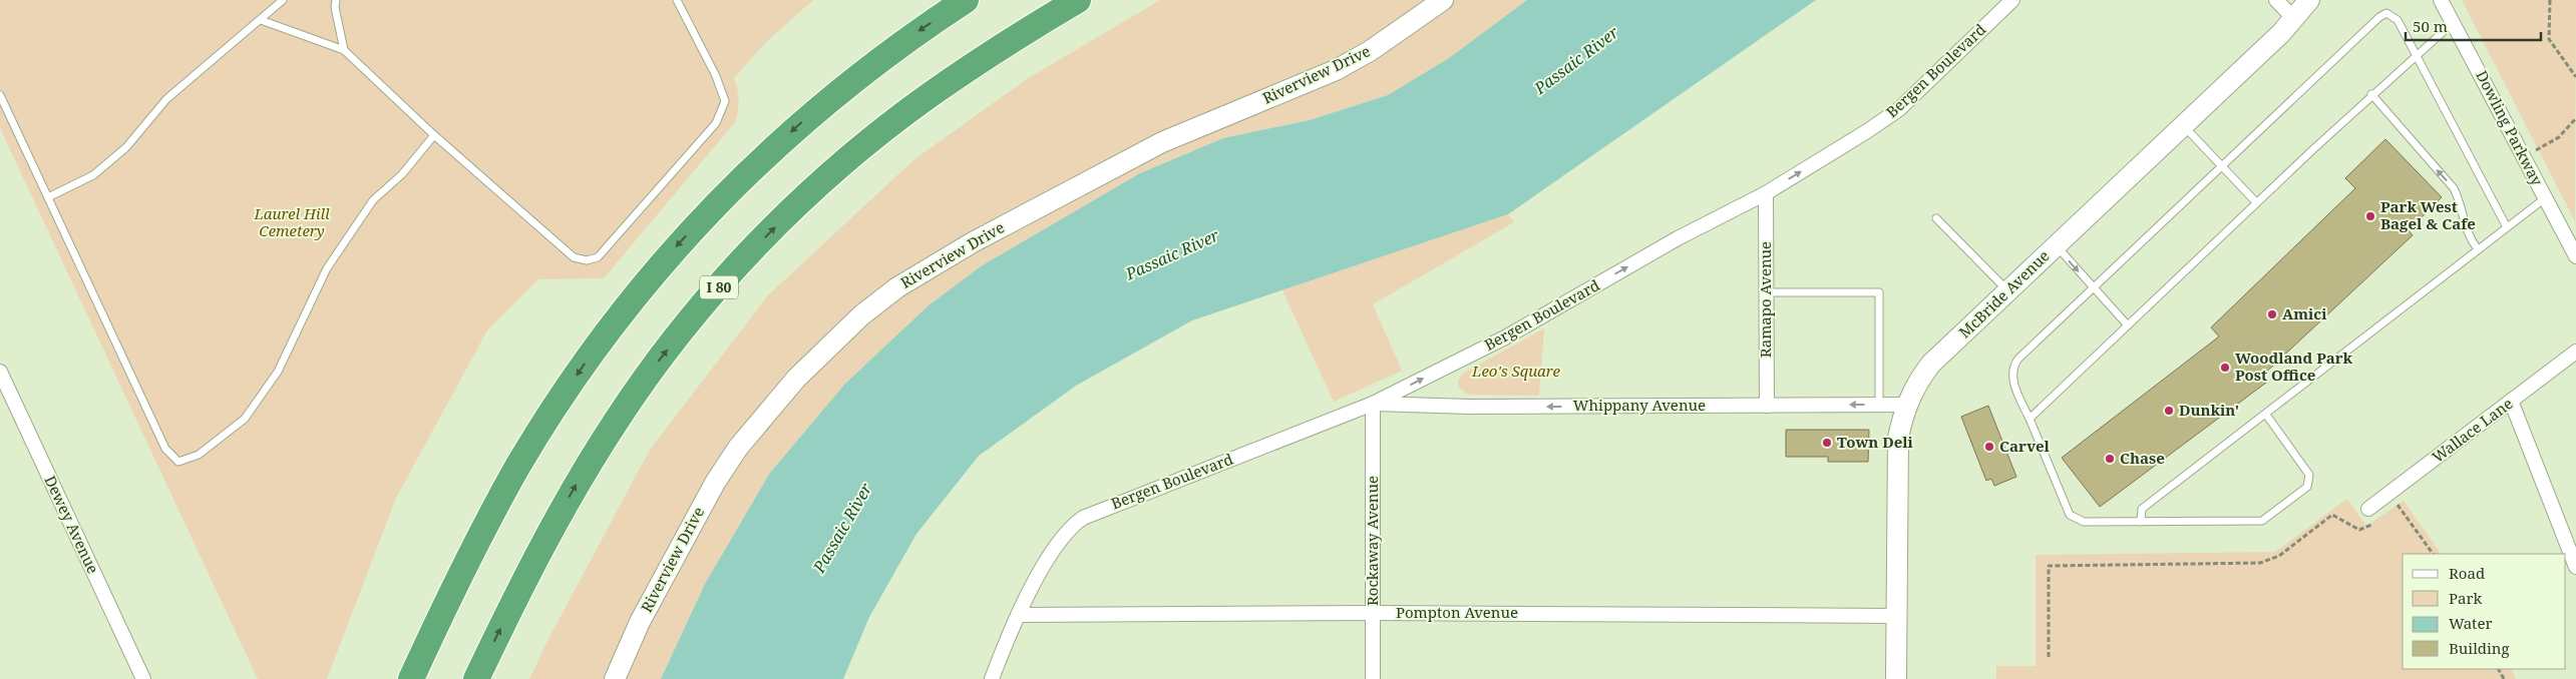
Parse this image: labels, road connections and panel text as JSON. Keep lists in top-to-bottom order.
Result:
{
  "streets": {
    "highway": ["I 80"],
    "street": [
      "Bergen Boulevard",
      "Riverview Drive",
      "Dowling Parkway",
      "McBride Avenue",
      "Ramapo Avenue",
      "Whippany Avenue",
      "Wallace Lane",
      "Dewey Avenue",
      "Rockaway Avenue",
      "Pompton Avenue"
    ]
  },
  "crossings": [
    ["Bergen Boulevard", "Ramapo Avenue"],
    ["Bergen Boulevard", "Whippany Avenue"],
    ["Bergen Boulevard", "Rockaway Avenue"],
    ["Bergen Boulevard", "Pompton Avenue"],
    ["McBride Avenue", "Whippany Avenue"],
    ["McBride Avenue", "Pompton Avenue"],
    ["Ramapo Avenue", "Whippany Avenue"],
    ["Whippany Avenue", "Rockaway Avenue"],
    ["Rockaway Avenue", "Pompton Avenue"]
  ],
  "one_way": ["Bergen Boulevard", "Whippany Avenue"],
  "water": ["Passaic River"],
  "parks": ["Laurel Hill Cemetery", "Leo's Square"],
  "places": [
    "Park West Bagel & Cafe",
    "Amici",
    "Woodland Park Post Office",
    "Dunkin'",
    "Town Deli",
    "Carvel",
    "Chase"
  ],
  "legend": [
    "Road",
    "Park",
    "Water",
    "Building"
  ],
  "scale_bar": "50 m"
}
